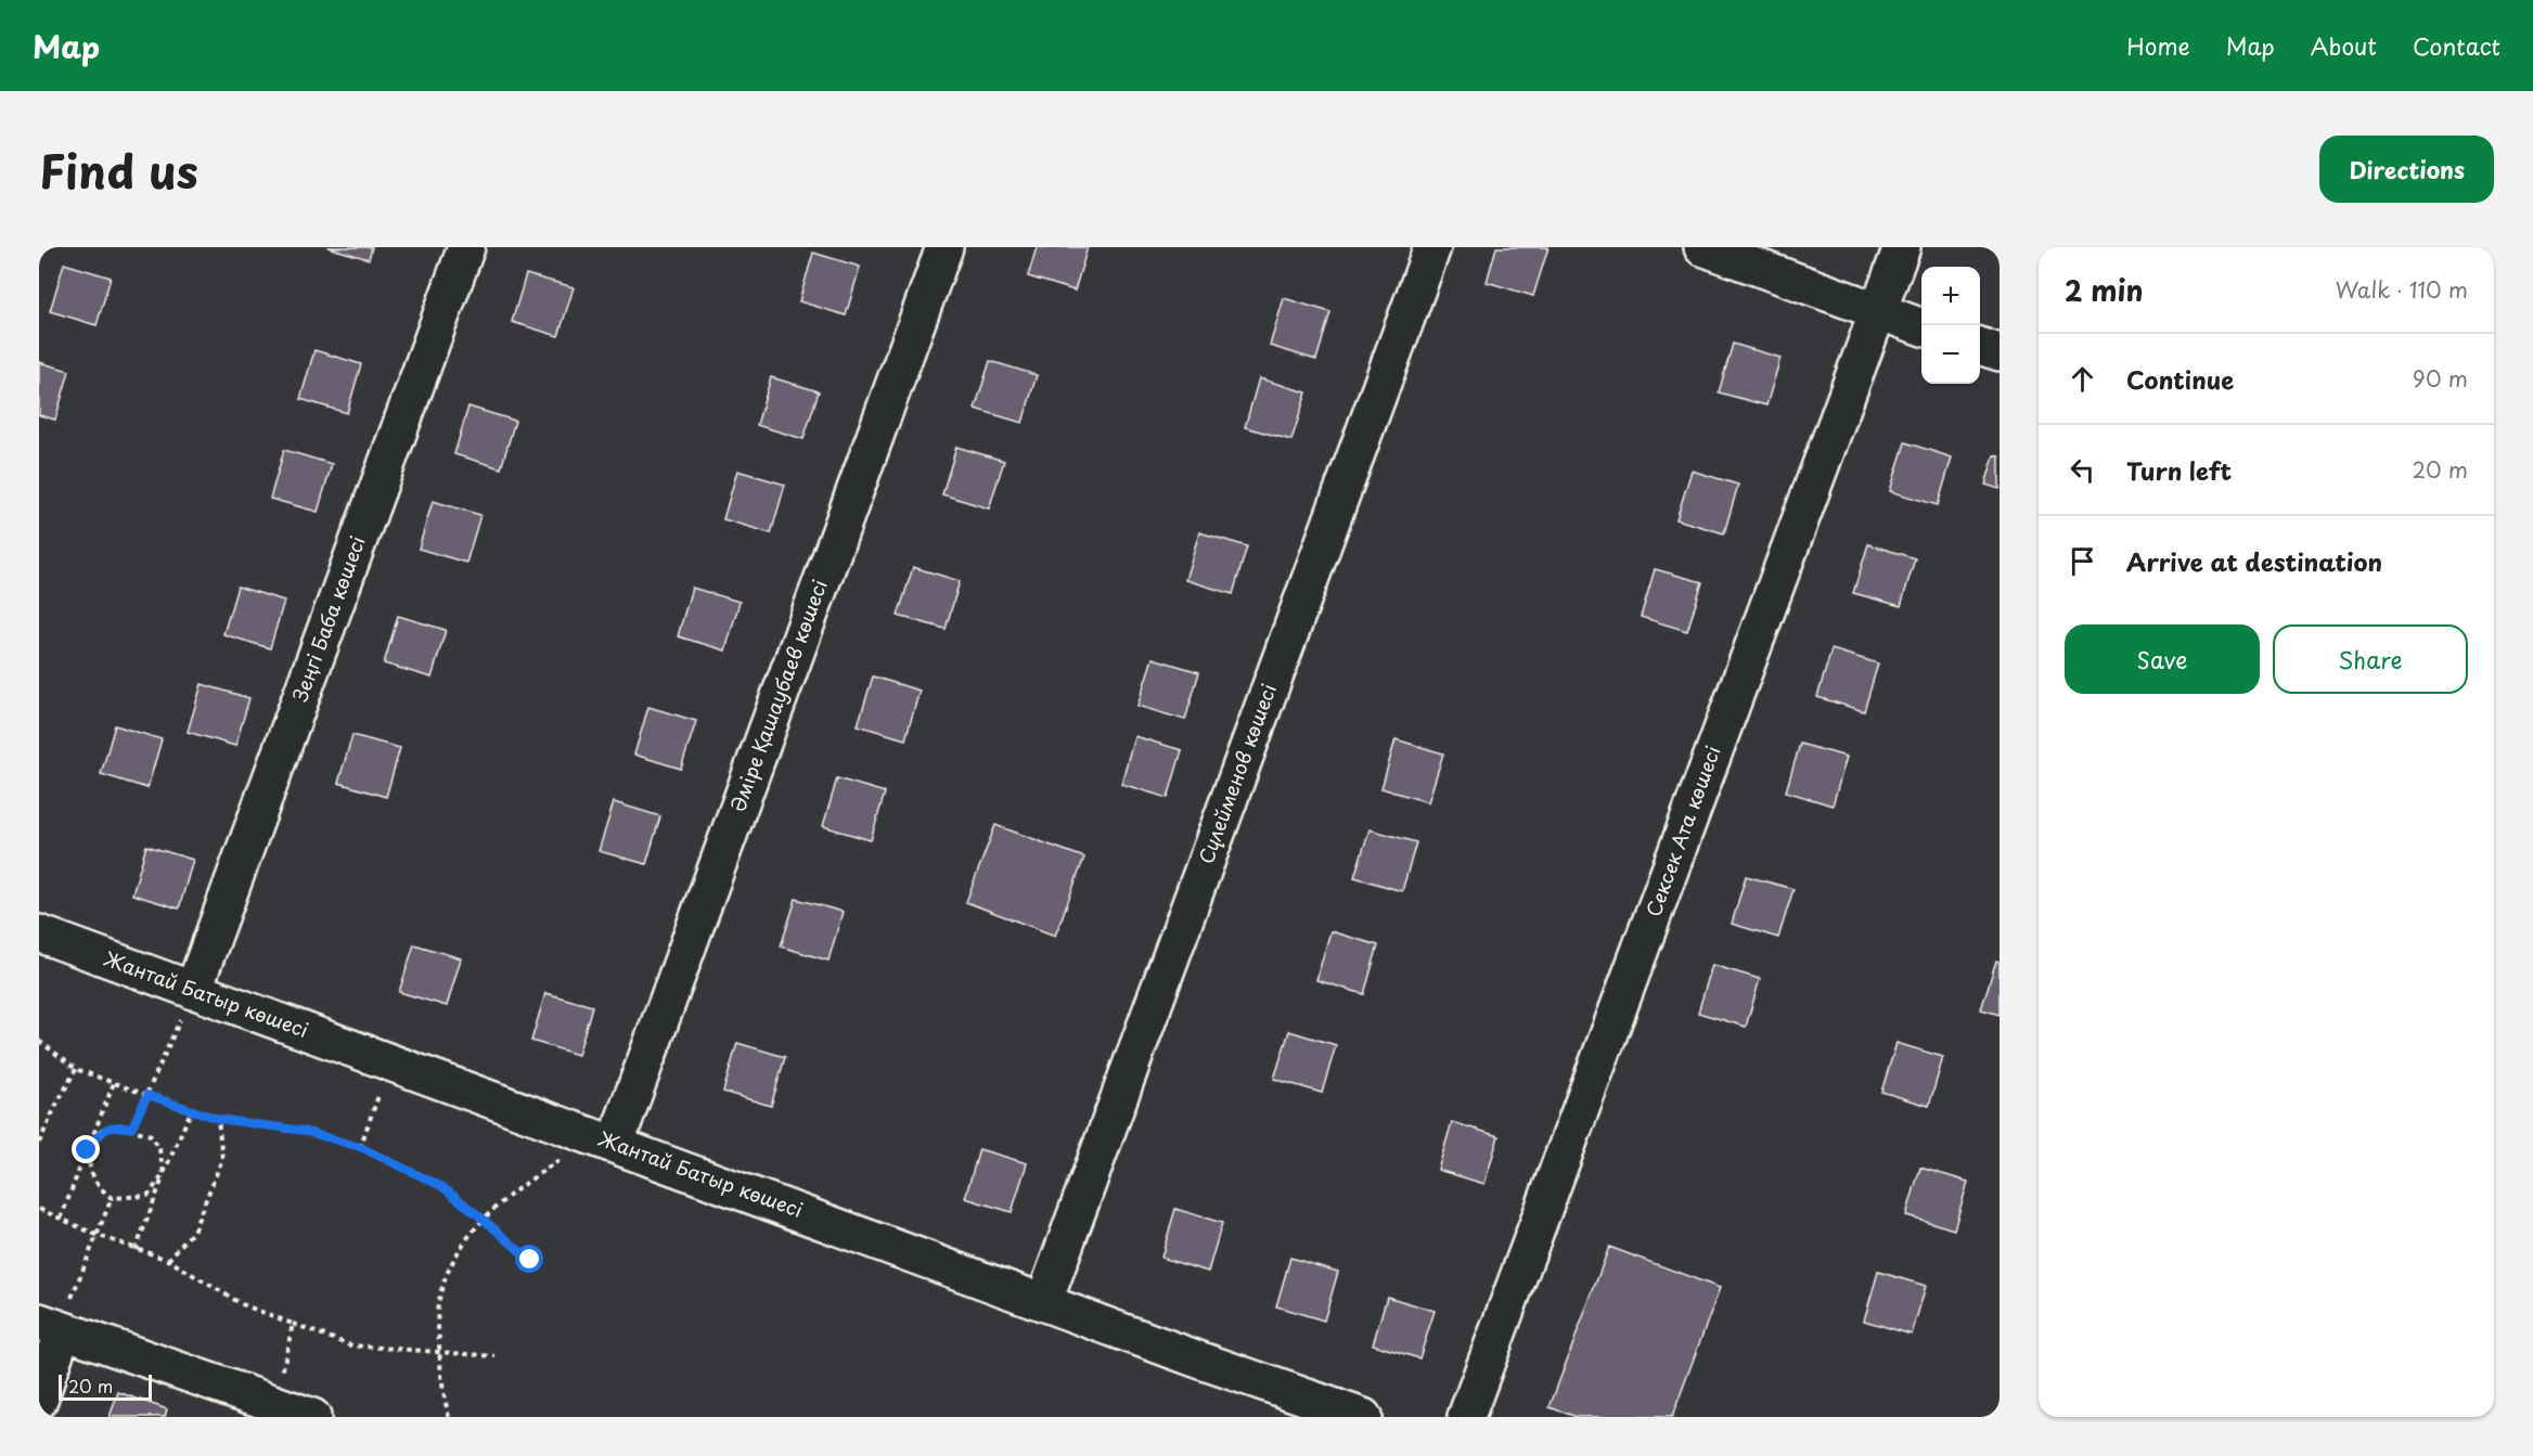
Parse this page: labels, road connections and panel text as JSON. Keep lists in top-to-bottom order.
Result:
{
  "streets": {
    "street": [
      "Зеңгі Баба көшесі",
      "Әміре Қашаубаев көшесі",
      "Сүлейменов көшесі",
      "Сексек Ата көшесі",
      "Жантай Батыр көшесі"
    ]
  },
  "crossings": [
    ["Зеңгі Баба көшесі", "Жантай Батыр көшесі"],
    ["Әміре Қашаубаев көшесі", "Жантай Батыр көшесі"],
    ["Сүлейменов көшесі", "Жантай Батыр көшесі"]
  ],
  "scale_bar": "20 m",
  "page": {
    "header": "Map",
    "nav": [
      "Home",
      "Map",
      "About",
      "Contact"
    ],
    "title": "Find us",
    "buttons": [
      "Directions",
      ["Save", "Share"]
    ],
    "heading": ["2 min", "Walk · 110 m"],
    "map_buttons": ["+", "−"],
    "list": [
      ["Continue", "90 m"],
      ["Turn left", "20 m"],
      "Arrive at destination"
    ],
    "scale": "20 m"
  }
}
